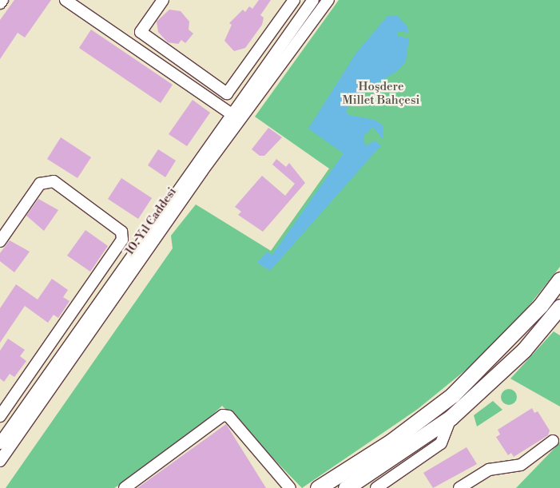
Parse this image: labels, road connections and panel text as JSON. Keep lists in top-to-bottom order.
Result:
{
  "streets": {
    "street": ["10. Yıl Caddesi"]
  },
  "parks": ["Hoşdere Millet Bahçesi"]
}
